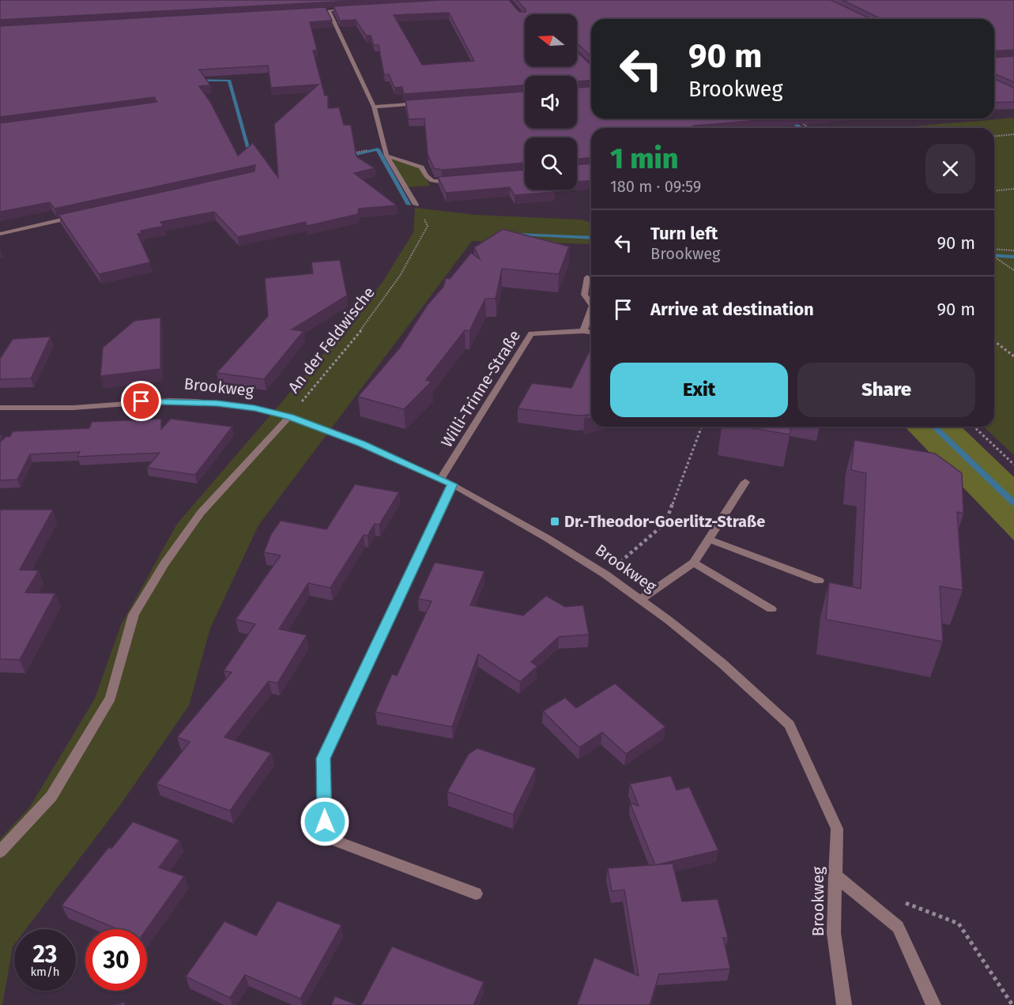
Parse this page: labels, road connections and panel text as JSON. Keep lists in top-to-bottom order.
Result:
{
  "streets": {
    "street": ["An der Feldwische", "Brookweg", "Willi-Trinne-Straße"]
  },
  "crossings": [
    ["An der Feldwische", "Brookweg"],
    ["Brookweg", "Willi-Trinne-Straße"]
  ],
  "places": {
    "transit": ["Dr.-Theodor-Goerlitz-Straße"]
  },
  "north": "left",
  "page": {
    "turn": ["90 m", "Brookweg"],
    "heading": ["1 min", "180 m · 09:59"],
    "list": [
      {
        "name": "Turn left",
        "note": "Brookweg",
        "value": "90 m"
      },
      {
        "name": "Arrive at destination",
        "value": "90 m"
      }
    ],
    "buttons": ["Exit", "Share"],
    "speed": "23 km/h",
    "limit": "30"
  }
}
